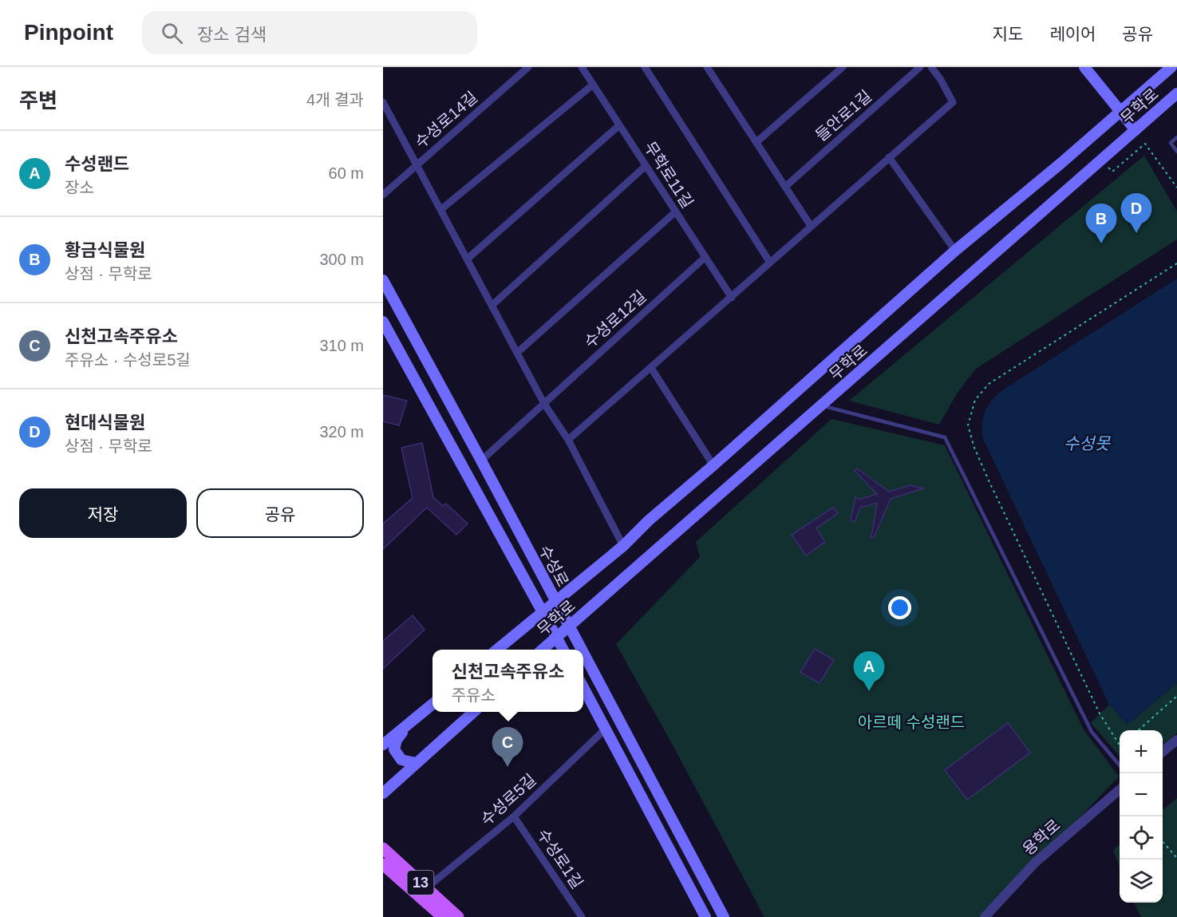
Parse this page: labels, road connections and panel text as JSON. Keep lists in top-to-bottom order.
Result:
{
  "streets": {
    "main road": ["무학로", "수성로", "13"],
    "street": [
      "들안로1길",
      "수성로14길",
      "무학로11길",
      "수성로12길",
      "수성로5길",
      "용학로",
      "수성로1길"
    ]
  },
  "crossings": [
    ["무학로", "수성로"],
    ["무학로11길", "수성로12길"],
    ["수성로12길", "수성로"],
    ["수성로5길", "수성로1길"],
    ["수성로5길", "13"]
  ],
  "water": ["수성못"],
  "parks": ["아르떼 수성랜드"],
  "page": {
    "header": "Pinpoint",
    "search": "장소 검색",
    "nav": ["지도", "레이어", "공유"],
    "heading": ["주변", "4개 결과"],
    "list": [
      {
        "mark": "A",
        "name": "수성랜드",
        "note": "장소",
        "value": "60 m"
      },
      {
        "mark": "B",
        "name": "황금식물원",
        "note": "상점 · 무학로",
        "value": "300 m"
      },
      {
        "mark": "C",
        "name": "신천고속주유소",
        "note": "주유소 · 수성로5길",
        "value": "310 m"
      },
      {
        "mark": "D",
        "name": "현대식물원",
        "note": "상점 · 무학로",
        "value": "320 m"
      }
    ],
    "pins": [
      "D",
      "B",
      "A",
      "C"
    ],
    "buttons": ["저장", "공유"],
    "popup": ["신천고속주유소", "주유소"],
    "map_buttons": ["+", "−"]
  }
}
